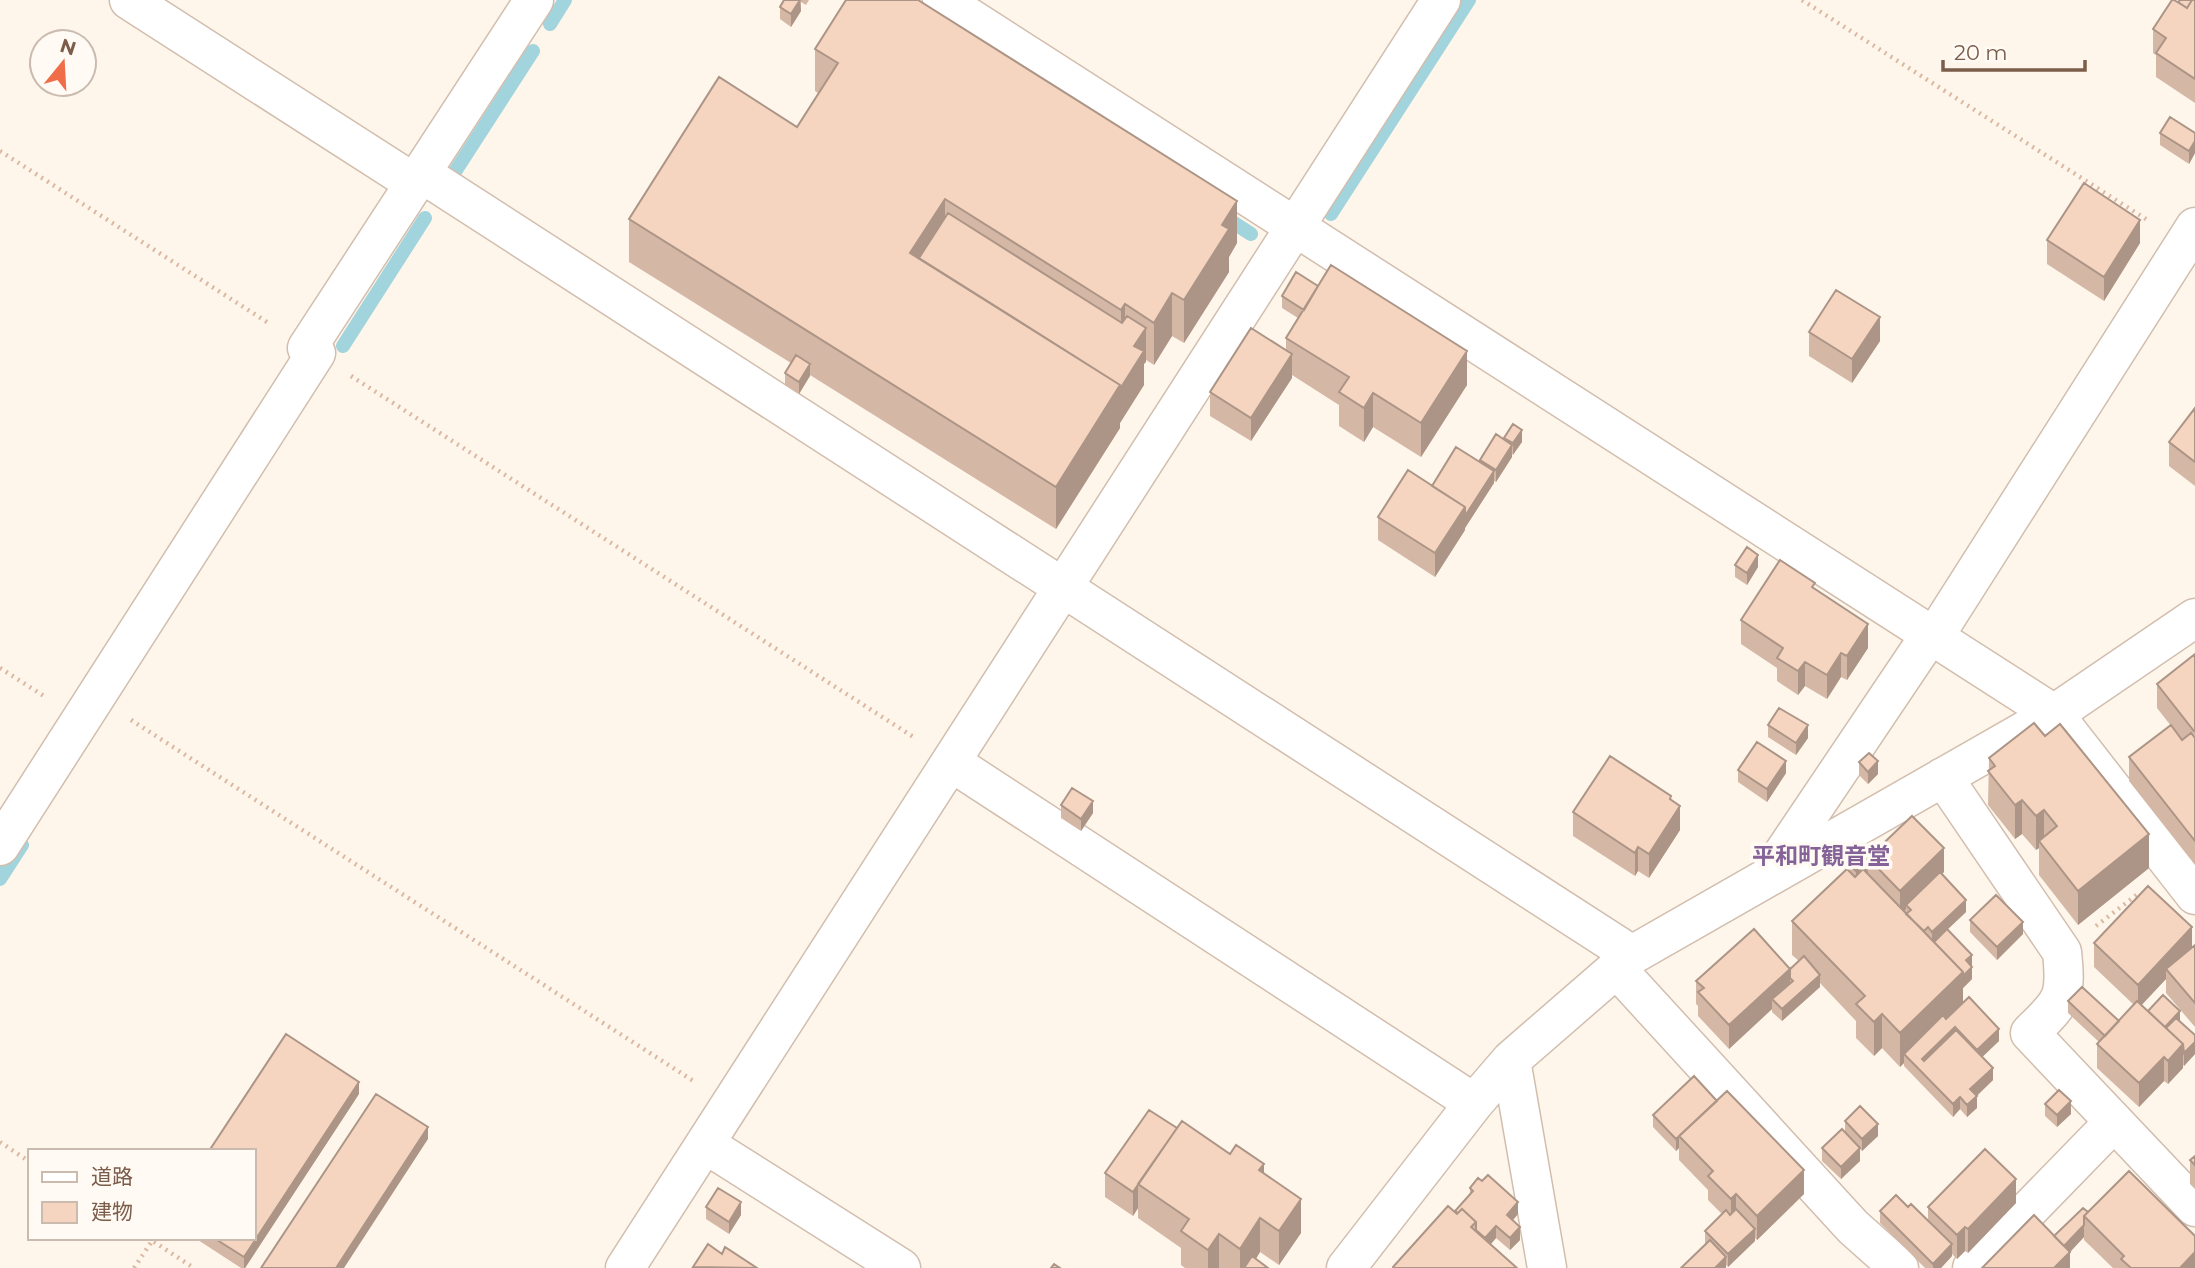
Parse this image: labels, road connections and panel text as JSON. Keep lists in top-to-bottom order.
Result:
{
  "districts": ["平和町観音堂"],
  "legend": ["道路", "建物"],
  "scale_bar": "20 m",
  "north": "top"
}
